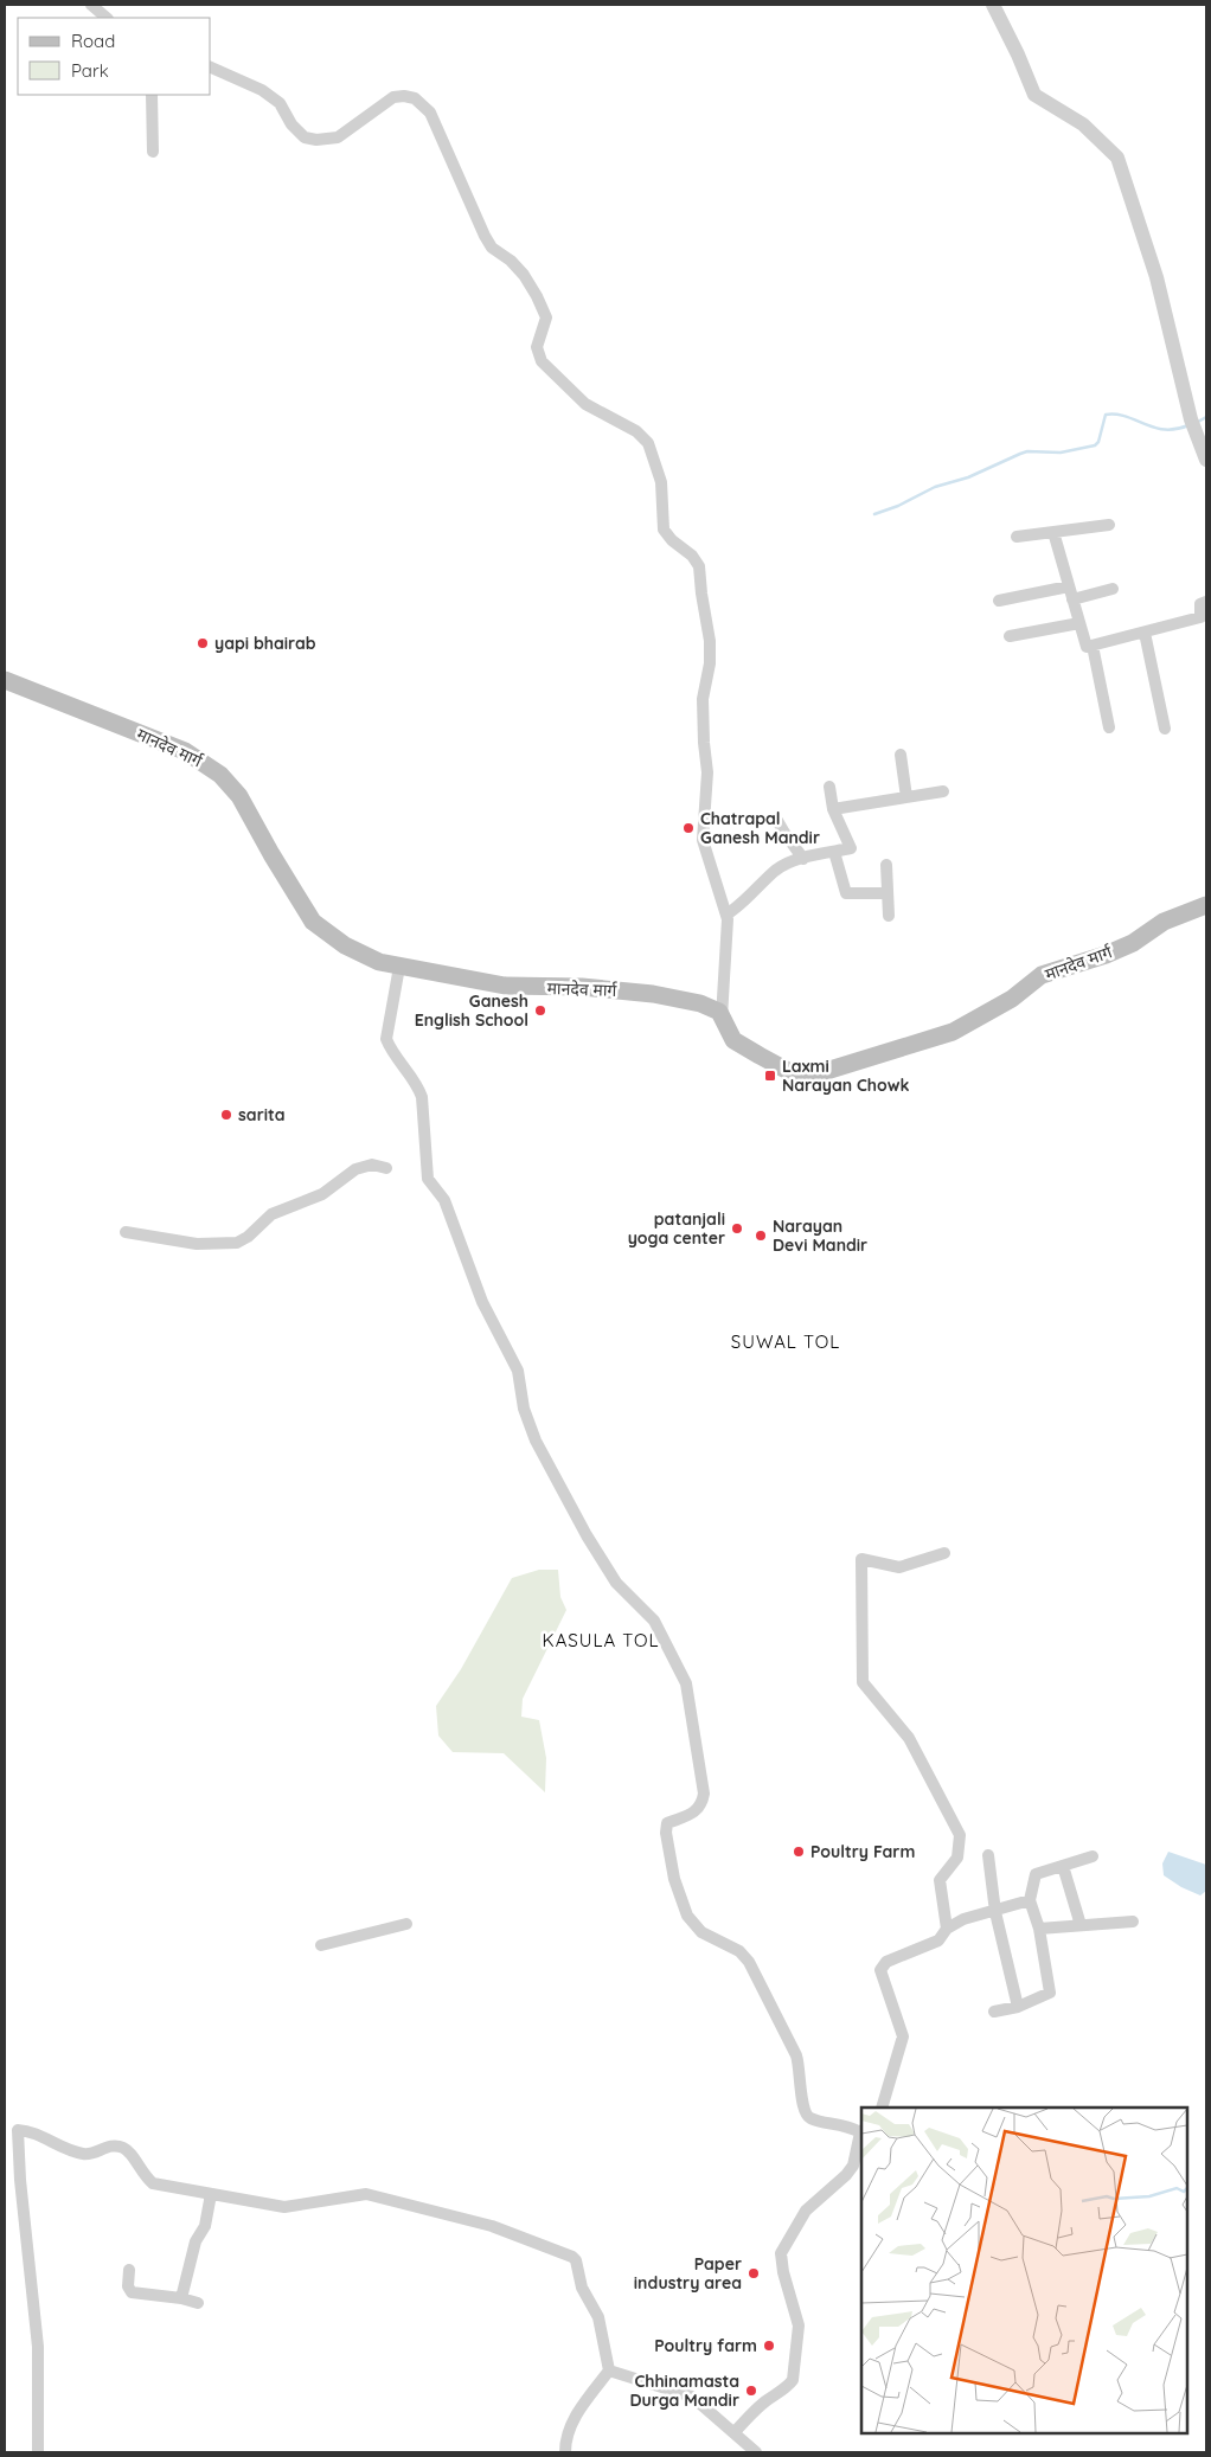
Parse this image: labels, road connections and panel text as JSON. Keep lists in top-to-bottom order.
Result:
{
  "streets": {
    "main road": ["मानदेव मार्ग"]
  },
  "districts": ["SUWAL TOL", "KASULA TOL"],
  "places": {
    "other": [
      "yapi bhairab",
      "Chatrapal Ganesh Mandir",
      "Ganesh English School",
      "sarita",
      "patanjali yoga center",
      "Narayan Devi Mandir",
      "Poultry Farm",
      "Paper industry area",
      "Poultry farm",
      "Chhinamasta Durga Mandir"
    ],
    "transit": ["Laxmi Narayan Chowk"]
  },
  "legend": ["Road", "Park"]
}
